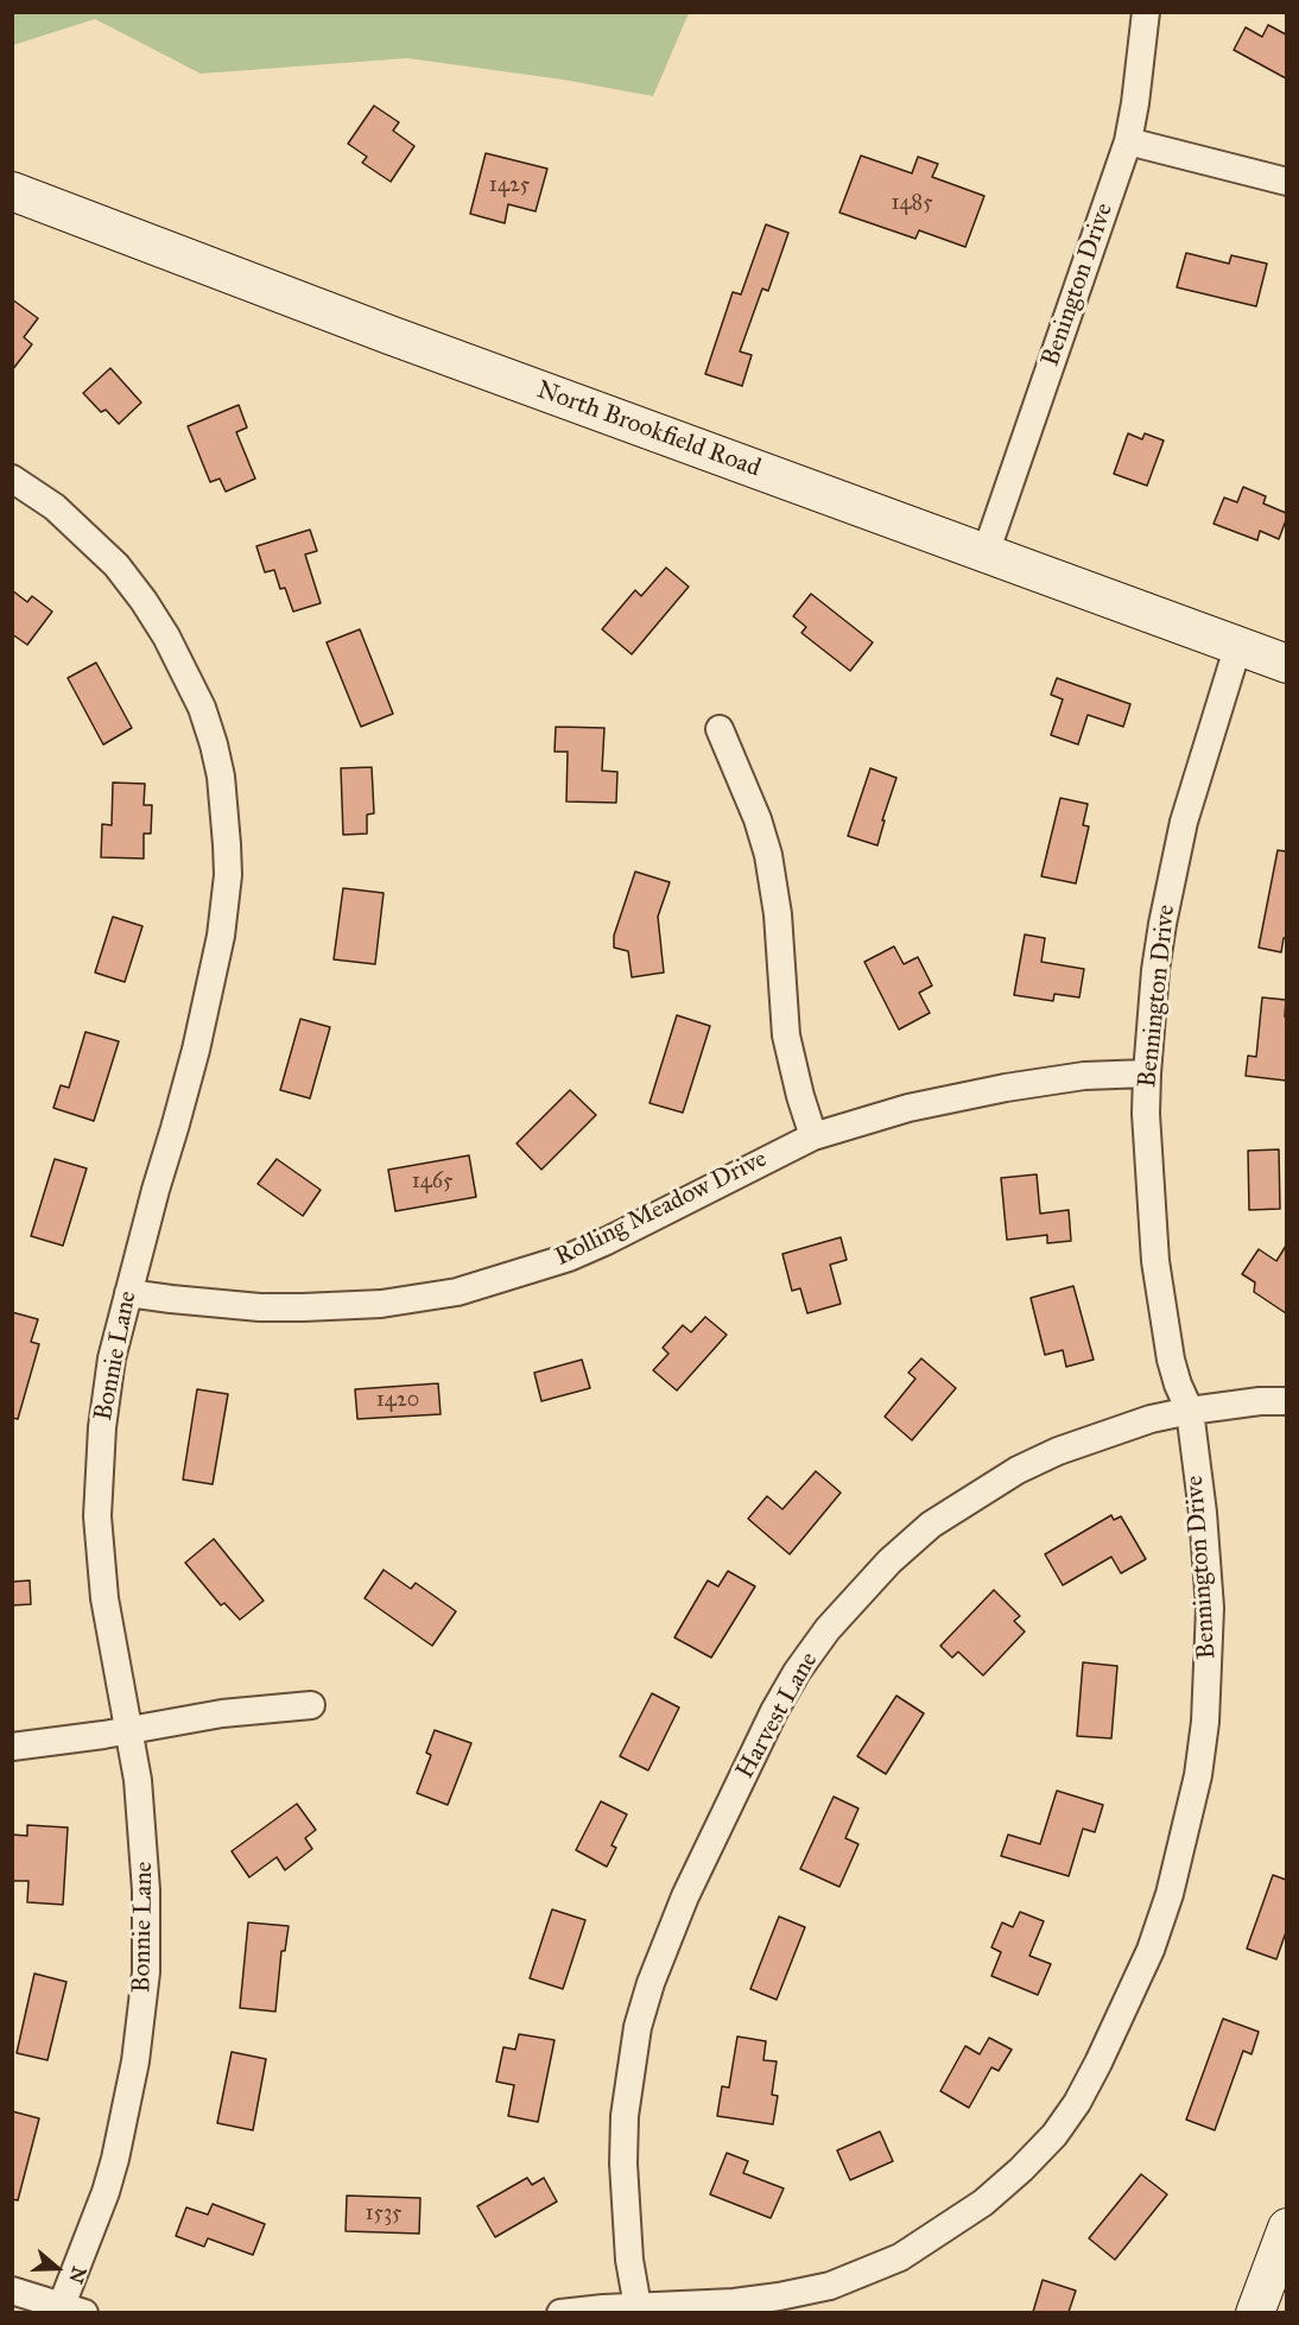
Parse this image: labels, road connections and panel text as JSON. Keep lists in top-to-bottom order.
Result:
{
  "streets": {
    "street": [
      "Benington Drive",
      "North Brookfield Road",
      "Bennington Drive",
      "Rolling Meadow Drive",
      "Bonnie Lane",
      "Harvest Lane"
    ]
  },
  "crossings": [
    ["Benington Drive", "North Brookfield Road"],
    ["North Brookfield Road", "Bennington Drive"],
    ["Bennington Drive", "Rolling Meadow Drive"],
    ["Bennington Drive", "Harvest Lane"],
    ["Rolling Meadow Drive", "Bonnie Lane"]
  ],
  "house_numbers": [
    "1425",
    "1485",
    "1465",
    "1420",
    "1535"
  ],
  "north": "right"
}
